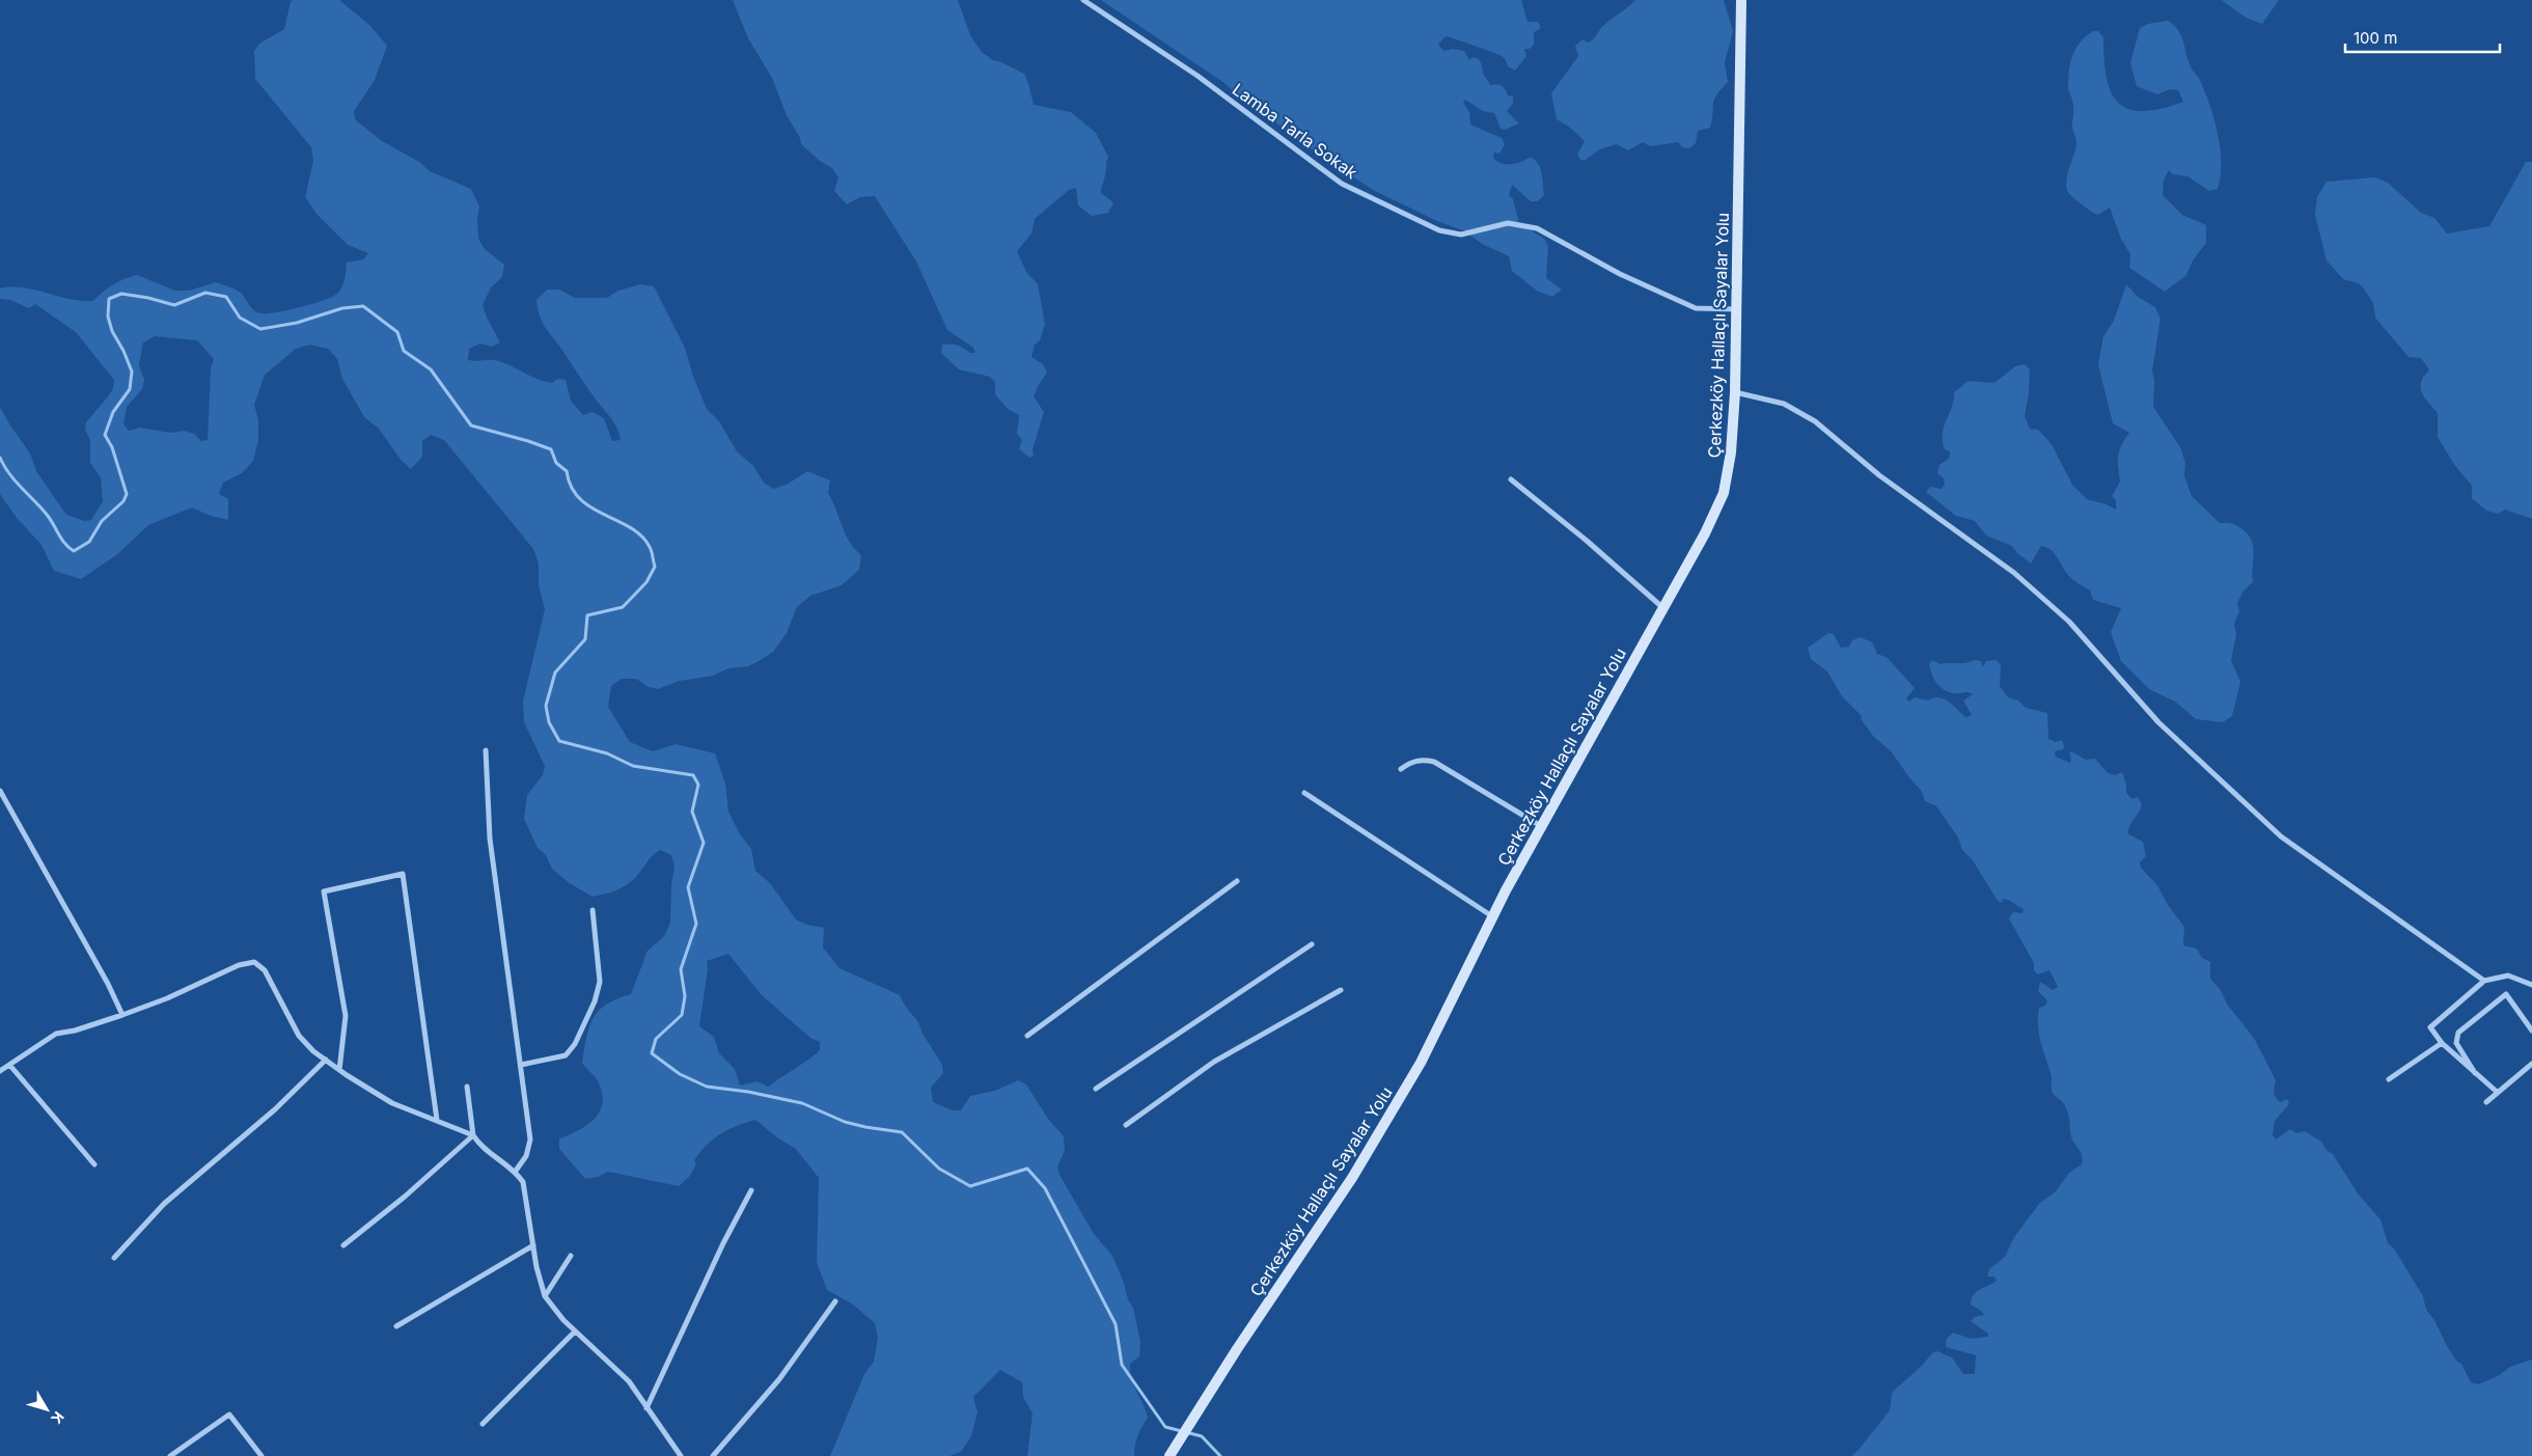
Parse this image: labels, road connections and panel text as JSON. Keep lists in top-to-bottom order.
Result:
{
  "streets": {
    "main road": ["Çerkezköy Hallaçlı Sayalar Yolu"],
    "street": ["Lamba Tarla Sokak"]
  },
  "crossings": [
    ["Lamba Tarla Sokak", "Çerkezköy Hallaçlı Sayalar Yolu"]
  ],
  "scale_bar": "100 m",
  "north": "bottom right"
}
